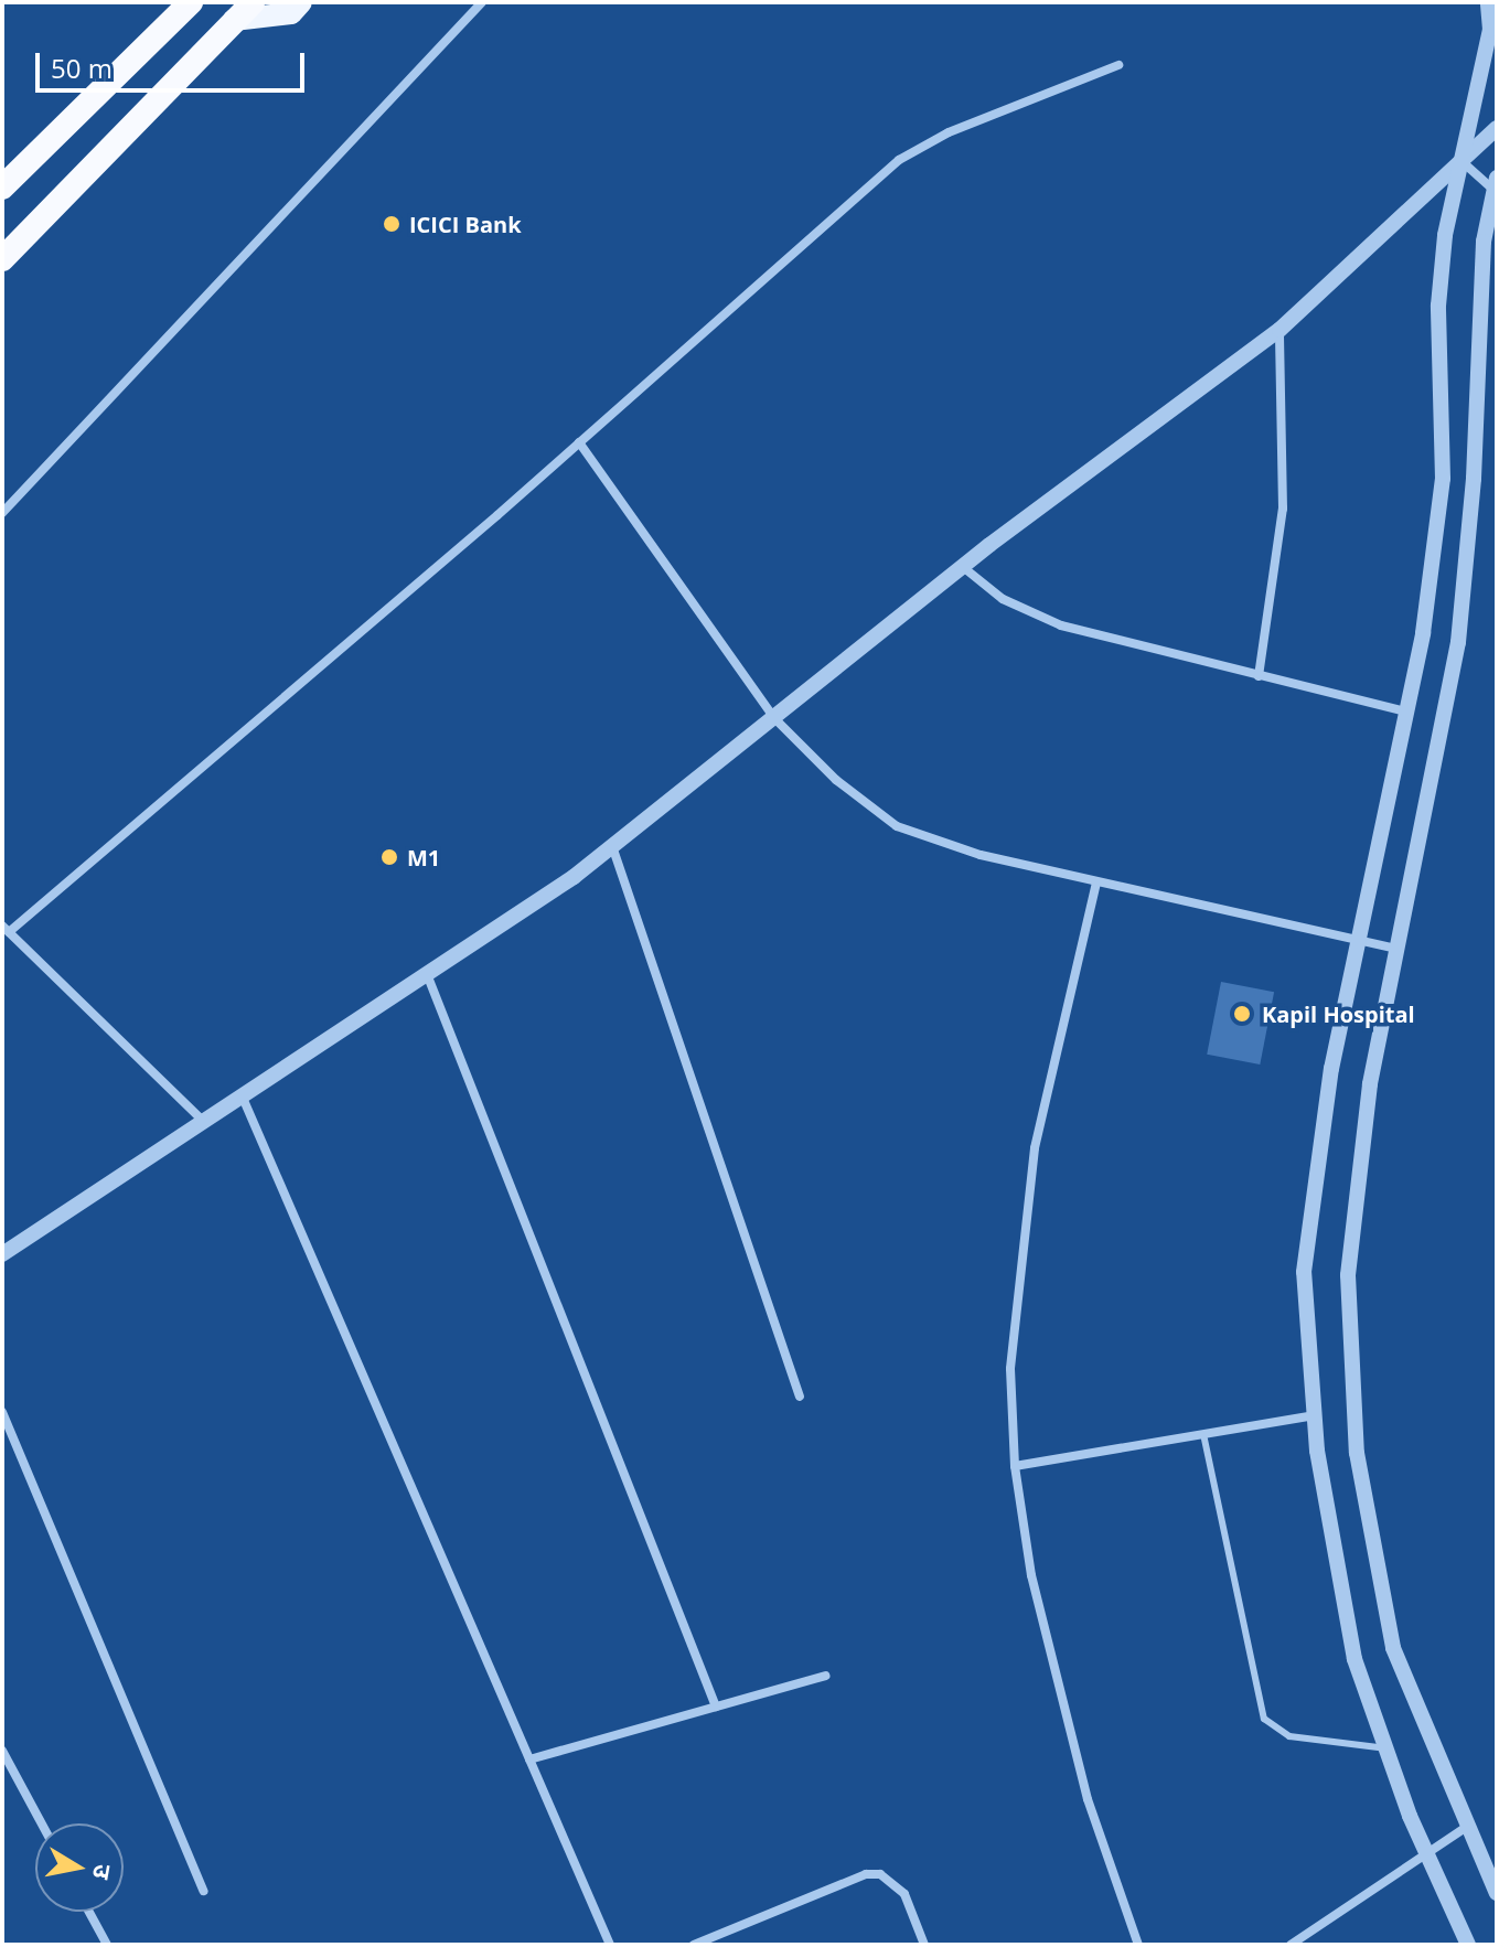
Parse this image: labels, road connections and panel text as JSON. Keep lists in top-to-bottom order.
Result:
{
  "places": ["ICICI Bank", "M1", "Kapil Hospital"],
  "scale_bar": "50 m",
  "north": "right"
}
